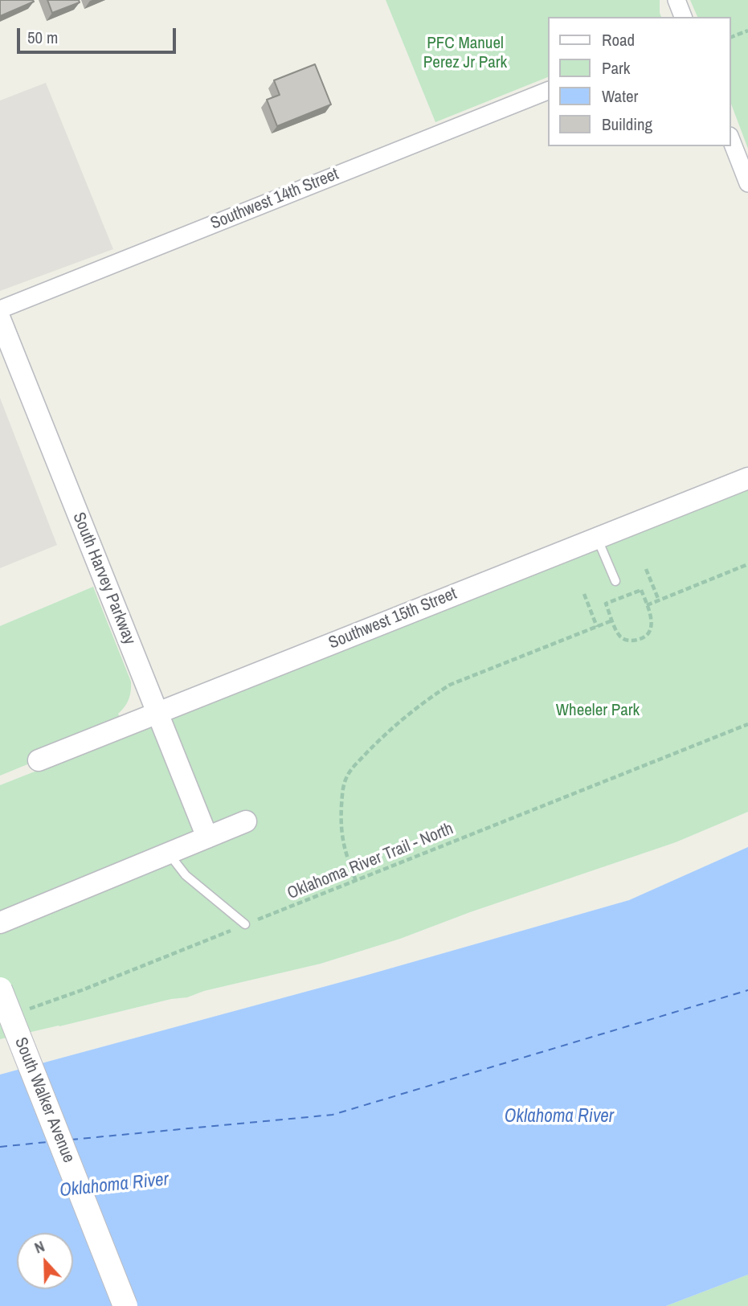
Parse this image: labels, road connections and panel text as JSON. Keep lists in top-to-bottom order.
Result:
{
  "streets": {
    "main road": ["South Walker Avenue"],
    "street": ["Southwest 14th Street", "South Harvey Parkway", "Southwest 15th Street"],
    "path": ["Oklahoma River Trail - North"]
  },
  "crossings": [
    ["South Harvey Parkway", "Southwest 15th Street"]
  ],
  "water": ["Oklahoma River"],
  "parks": ["PFC Manuel Perez Jr Park", "Wheeler Park"],
  "legend": [
    "Road",
    "Park",
    "Water",
    "Building"
  ],
  "scale_bar": "50 m",
  "north": "top"
}
